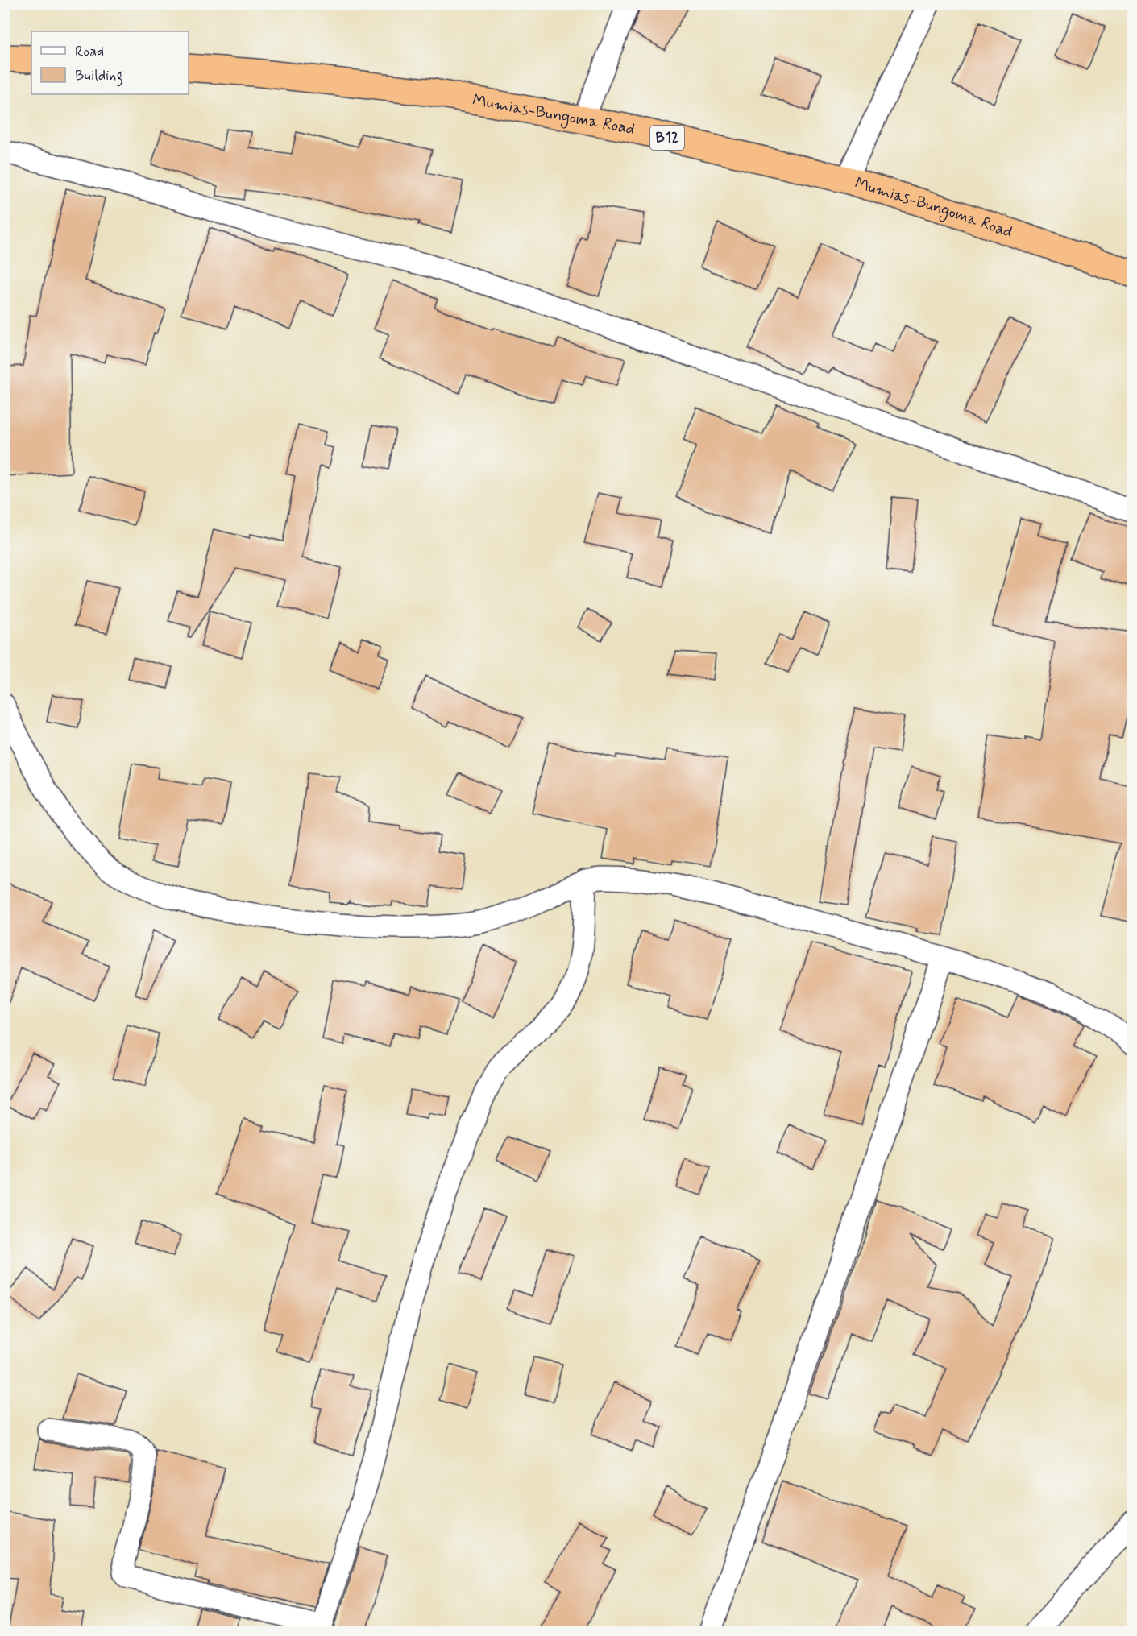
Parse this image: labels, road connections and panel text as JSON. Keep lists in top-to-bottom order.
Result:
{
  "streets": {
    "highway": ["Mumias-Bungoma Road", "B12"]
  },
  "legend": ["Road", "Building"]
}
